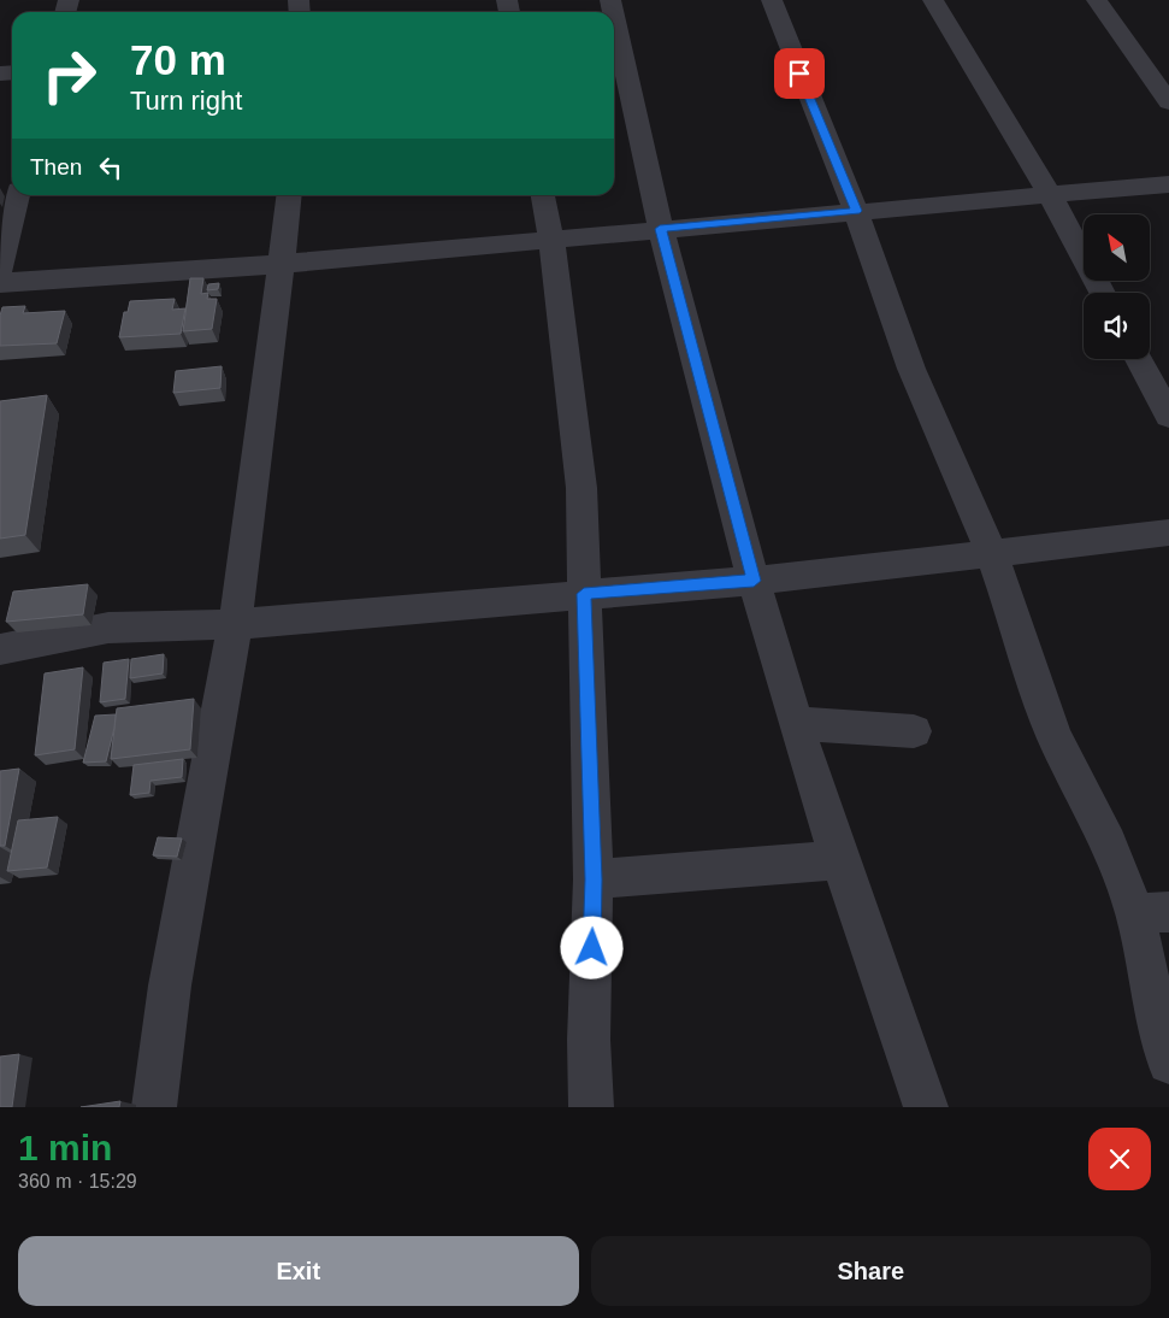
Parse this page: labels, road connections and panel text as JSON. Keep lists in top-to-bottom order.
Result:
{
  "north": "top left",
  "page": {
    "turn": ["70 m", "Turn right"],
    "then": "Then",
    "heading": ["1 min", "360 m · 15:29"],
    "buttons": ["Exit", "Share"]
  }
}
